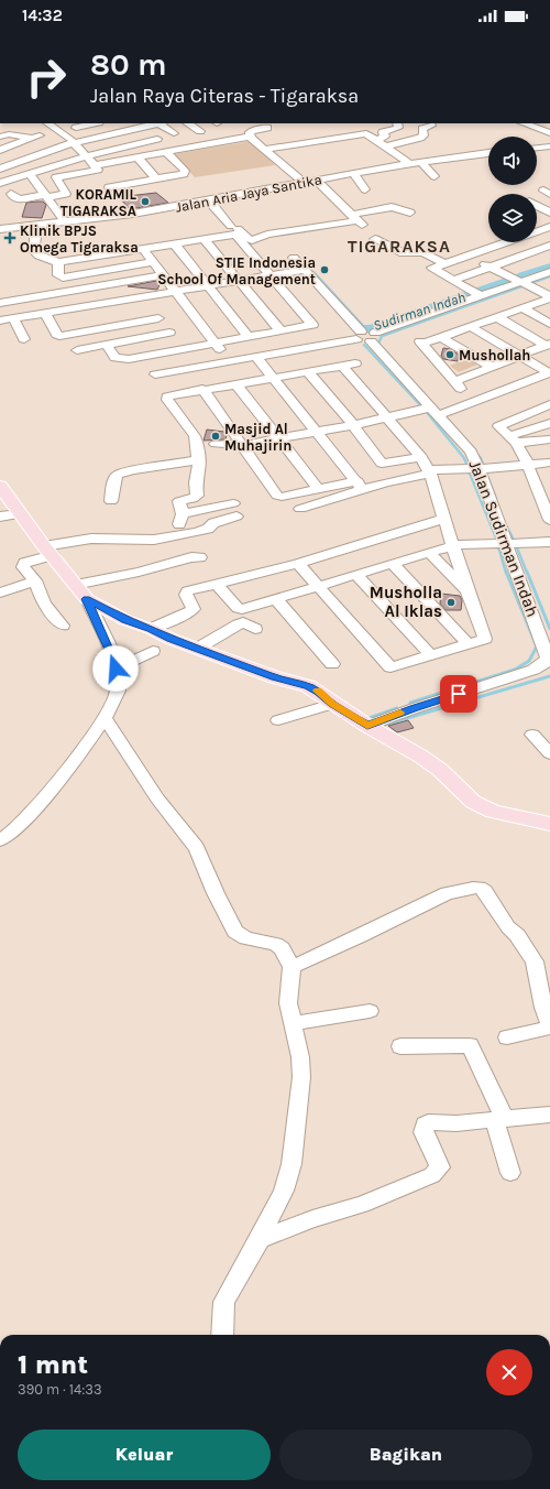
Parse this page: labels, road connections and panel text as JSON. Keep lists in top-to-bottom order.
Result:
{
  "streets": {
    "street": ["Jalan Aria Jaya Santika", "Jalan Sudirman Indah"]
  },
  "districts": ["TIGARAKSA"],
  "water": ["Sudirman Indah"],
  "places": {
    "other": [
      "KORAMIL TIGARAKSA",
      "STIE Indonesia School Of Management",
      "Mushollah",
      "Masjid Al Muhajirin",
      "Musholla Al Iklas"
    ],
    "health": ["Klinik BPJS Omega Tigaraksa"]
  },
  "page": {
    "status": "14:32",
    "turn": ["80 m", "Jalan Raya Citeras - Tigaraksa"],
    "heading": ["1 mnt", "390 m · 14:33"],
    "buttons": ["Keluar", "Bagikan"]
  }
}
